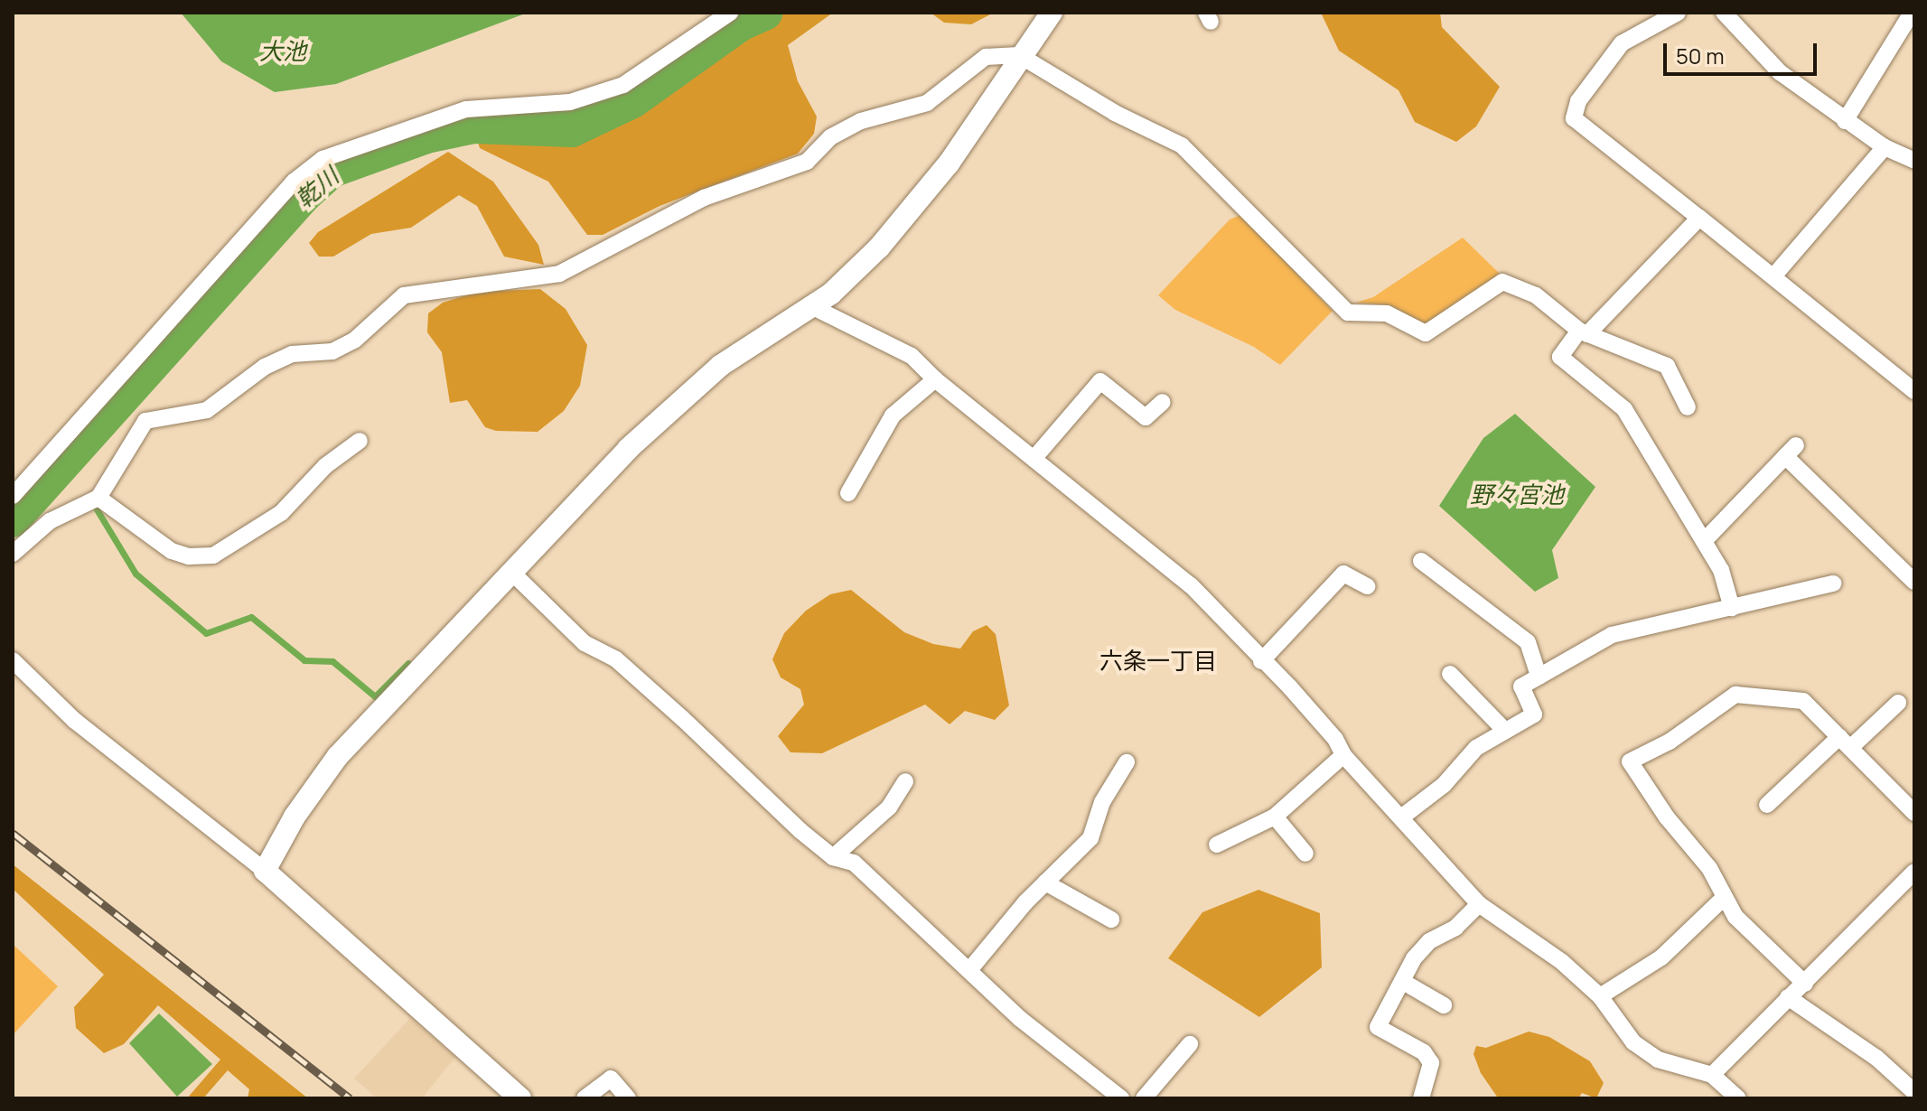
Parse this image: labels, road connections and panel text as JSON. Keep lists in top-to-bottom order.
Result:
{
  "districts": ["六条一丁目"],
  "water": ["大池", "乾川", "野々宮池"],
  "scale_bar": "50 m"
}
